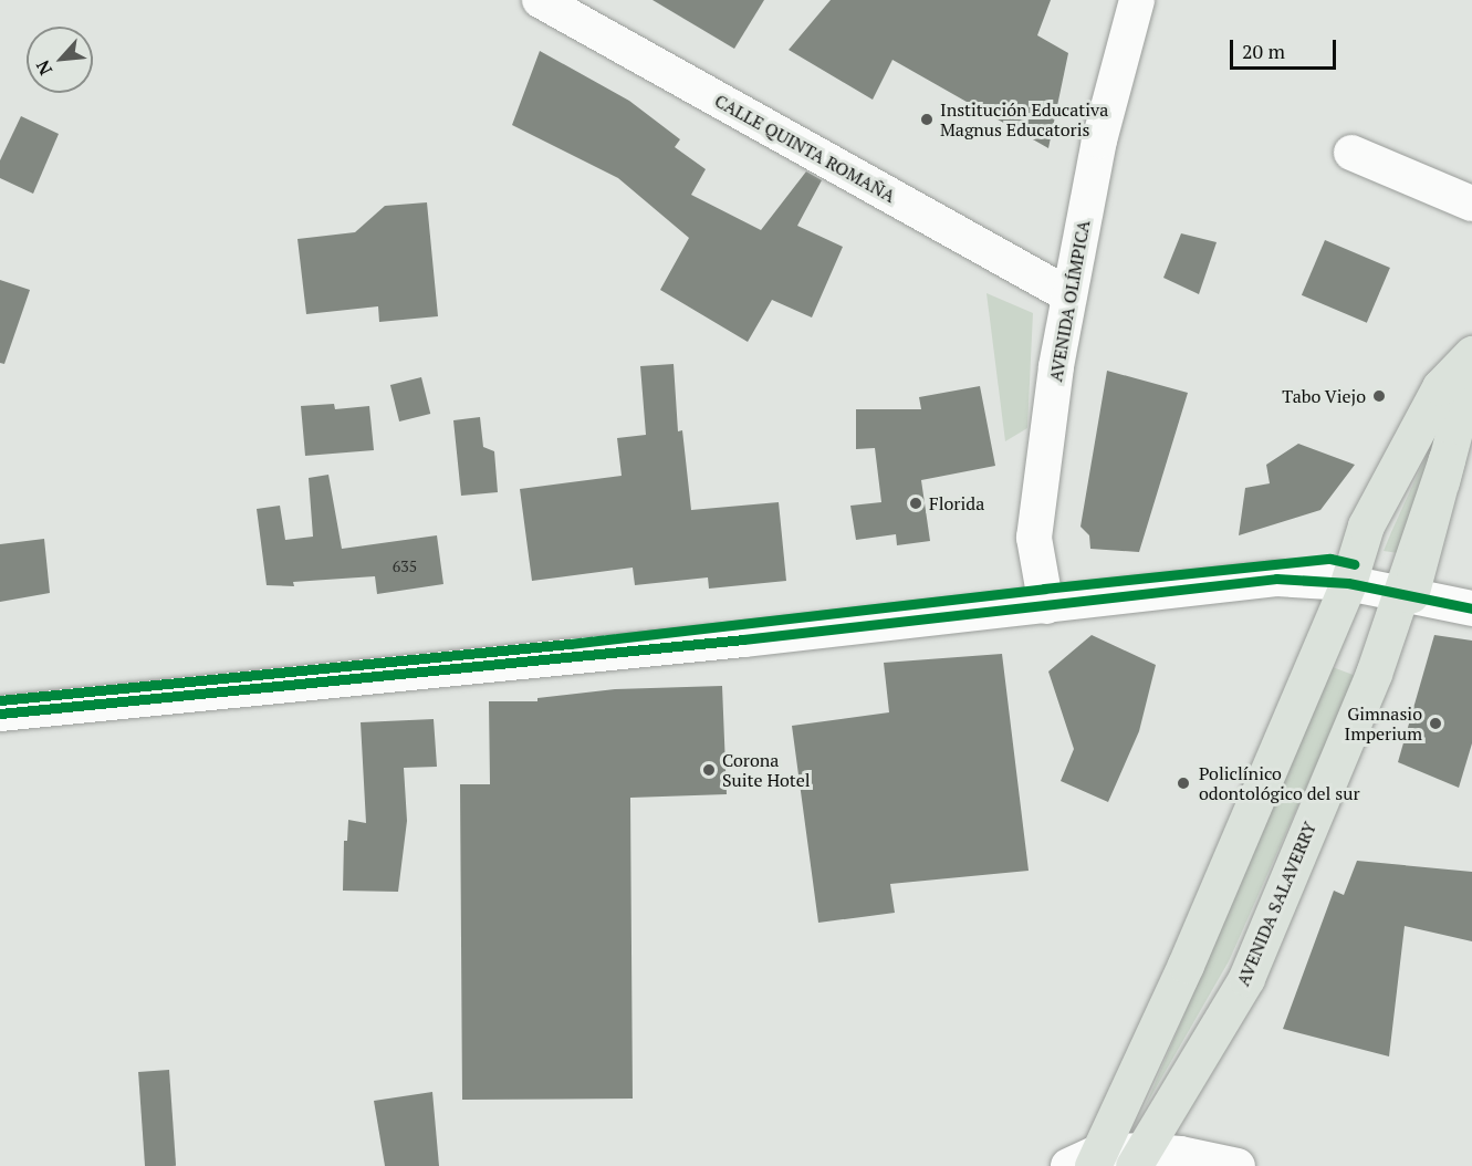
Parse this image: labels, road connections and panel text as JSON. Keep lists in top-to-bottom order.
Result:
{
  "streets": {
    "main road": ["AVENIDA SALAVERRY"],
    "street": ["CALLE QUINTA ROMAÑA", "AVENIDA OLÍMPICA"]
  },
  "crossings": [
    ["CALLE QUINTA ROMAÑA", "AVENIDA OLÍMPICA"]
  ],
  "places": [
    "Institución Educativa Magnus Educatoris",
    "Tabo Viejo",
    "Florida",
    "Gimnasio Imperium",
    "Corona Suite Hotel",
    "Policlínico odontológico del sur"
  ],
  "house_numbers": ["635"],
  "scale_bar": "20 m",
  "north": "bottom left"
}
